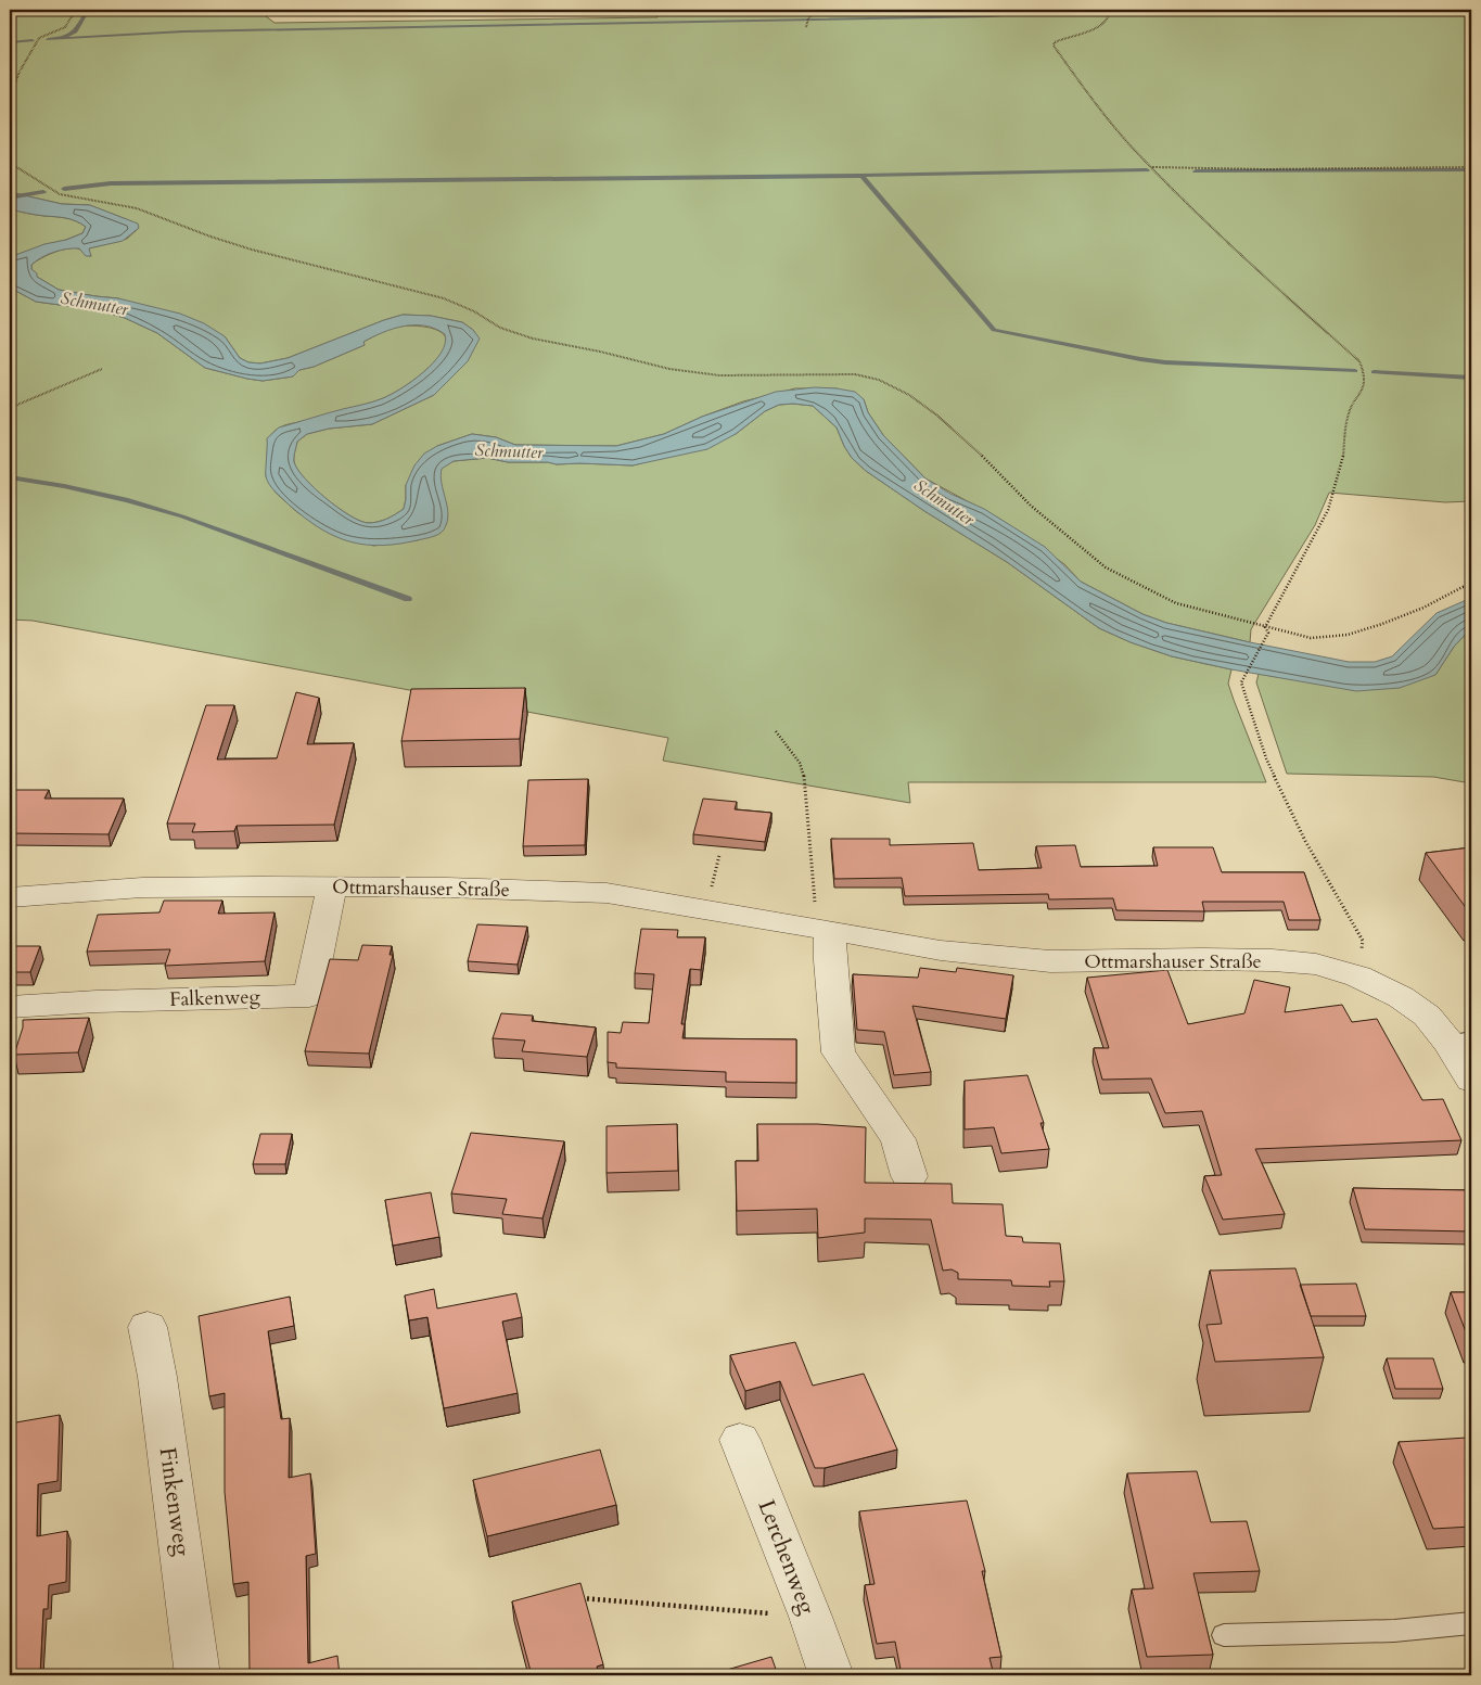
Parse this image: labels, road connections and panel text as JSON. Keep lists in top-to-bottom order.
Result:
{
  "streets": {
    "street": [
      "Ottmarshauser Straße",
      "Falkenweg",
      "Finkenweg",
      "Lerchenweg"
    ]
  },
  "crossings": [
    ["Ottmarshauser Straße", "Falkenweg"]
  ],
  "water": ["Schmutter"]
}
